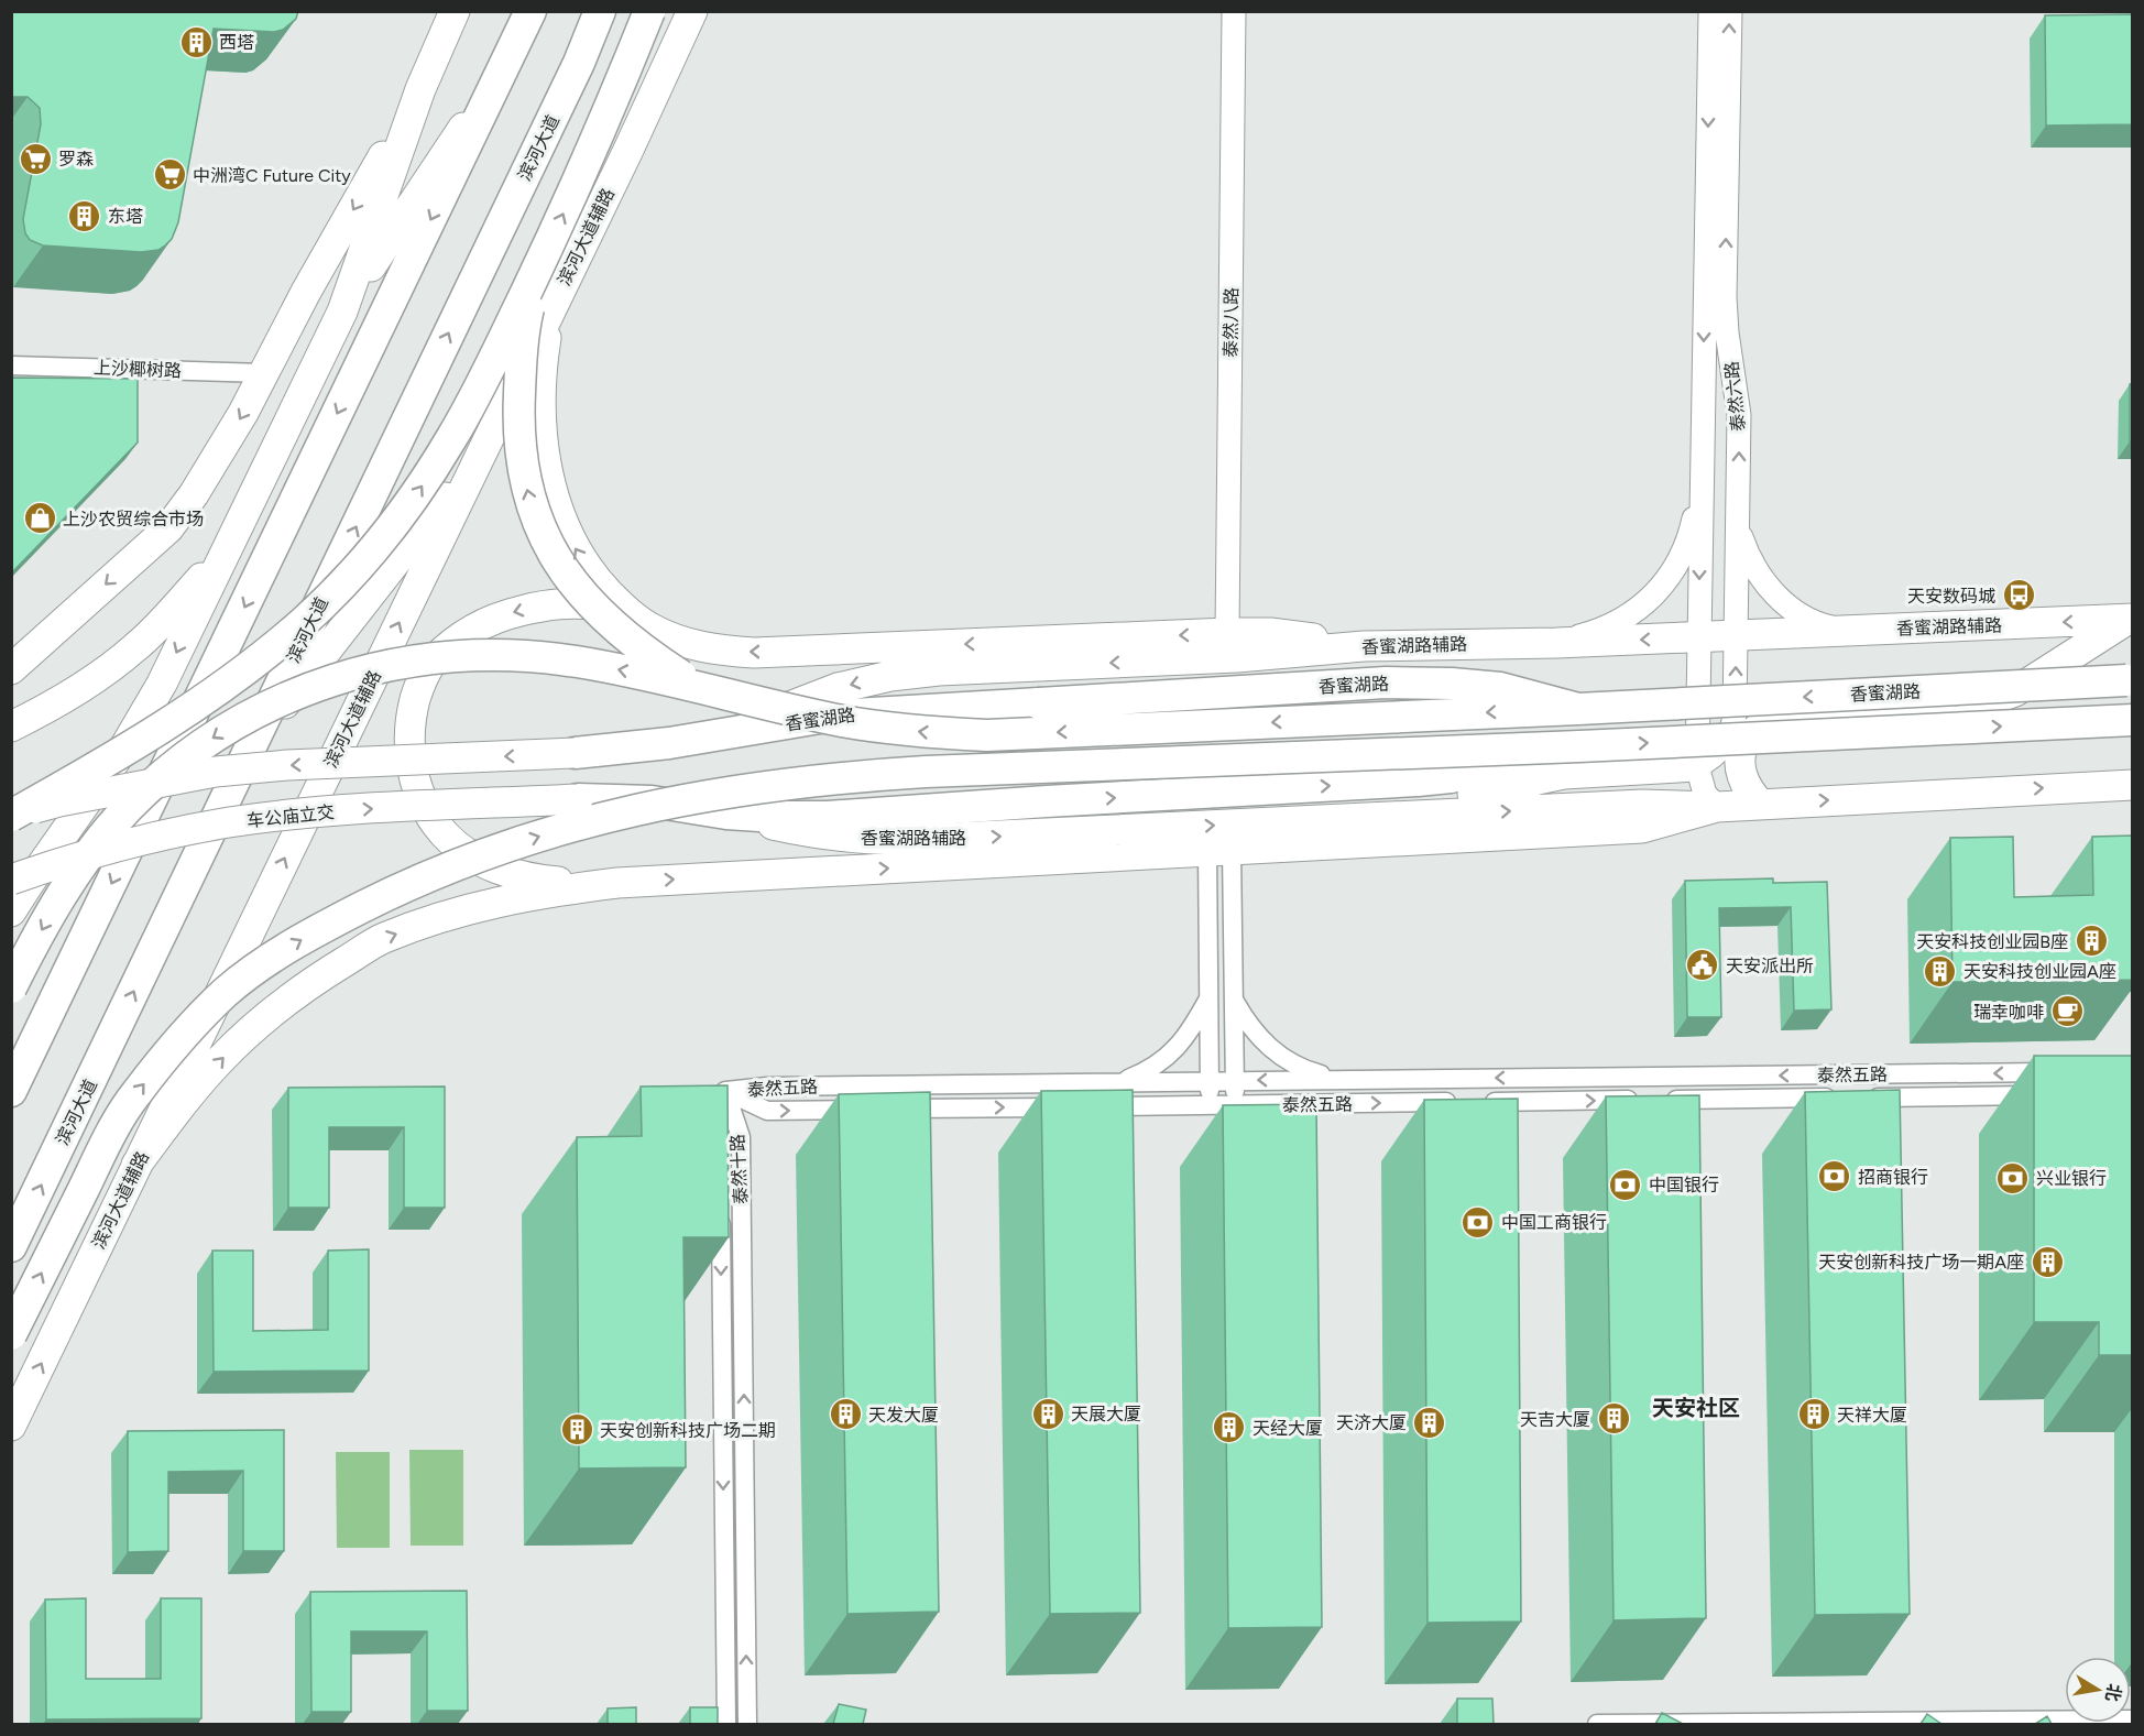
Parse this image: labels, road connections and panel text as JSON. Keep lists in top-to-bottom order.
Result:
{
  "streets": {
    "highway": ["滨河大道", "香蜜湖路"],
    "main road": ["滨河大道辅路", "香蜜湖路辅路", "车公庙立交"],
    "street": [
      "泰然八路",
      "上沙椰树路",
      "泰然六路",
      "泰然五路",
      "泰然十路"
    ]
  },
  "crossings": [
    ["泰然六路", "香蜜湖路辅路"],
    ["香蜜湖路辅路", "香蜜湖路"],
    ["泰然五路", "泰然十路"]
  ],
  "districts": ["天安社区"],
  "places": {
    "building": [
      "西塔",
      "东塔",
      "天安科技创业园B座",
      "天安科技创业园A座",
      "天安创新科技广场一期A座",
      "天展大厦",
      "天发大厦",
      "天祥大厦",
      "天吉大厦",
      "天济大厦",
      "天经大厦",
      "天安创新科技广场二期"
    ],
    "supermarket": ["罗森", "中洲湾C Future City"],
    "shop": ["上沙农贸综合市场"],
    "bus stop": ["天安数码城"],
    "public building": ["天安派出所"],
    "cafe": ["瑞幸咖啡"],
    "bank": [
      "招商银行",
      "兴业银行",
      "中国银行",
      "中国工商银行"
    ]
  },
  "north": "right"
}
